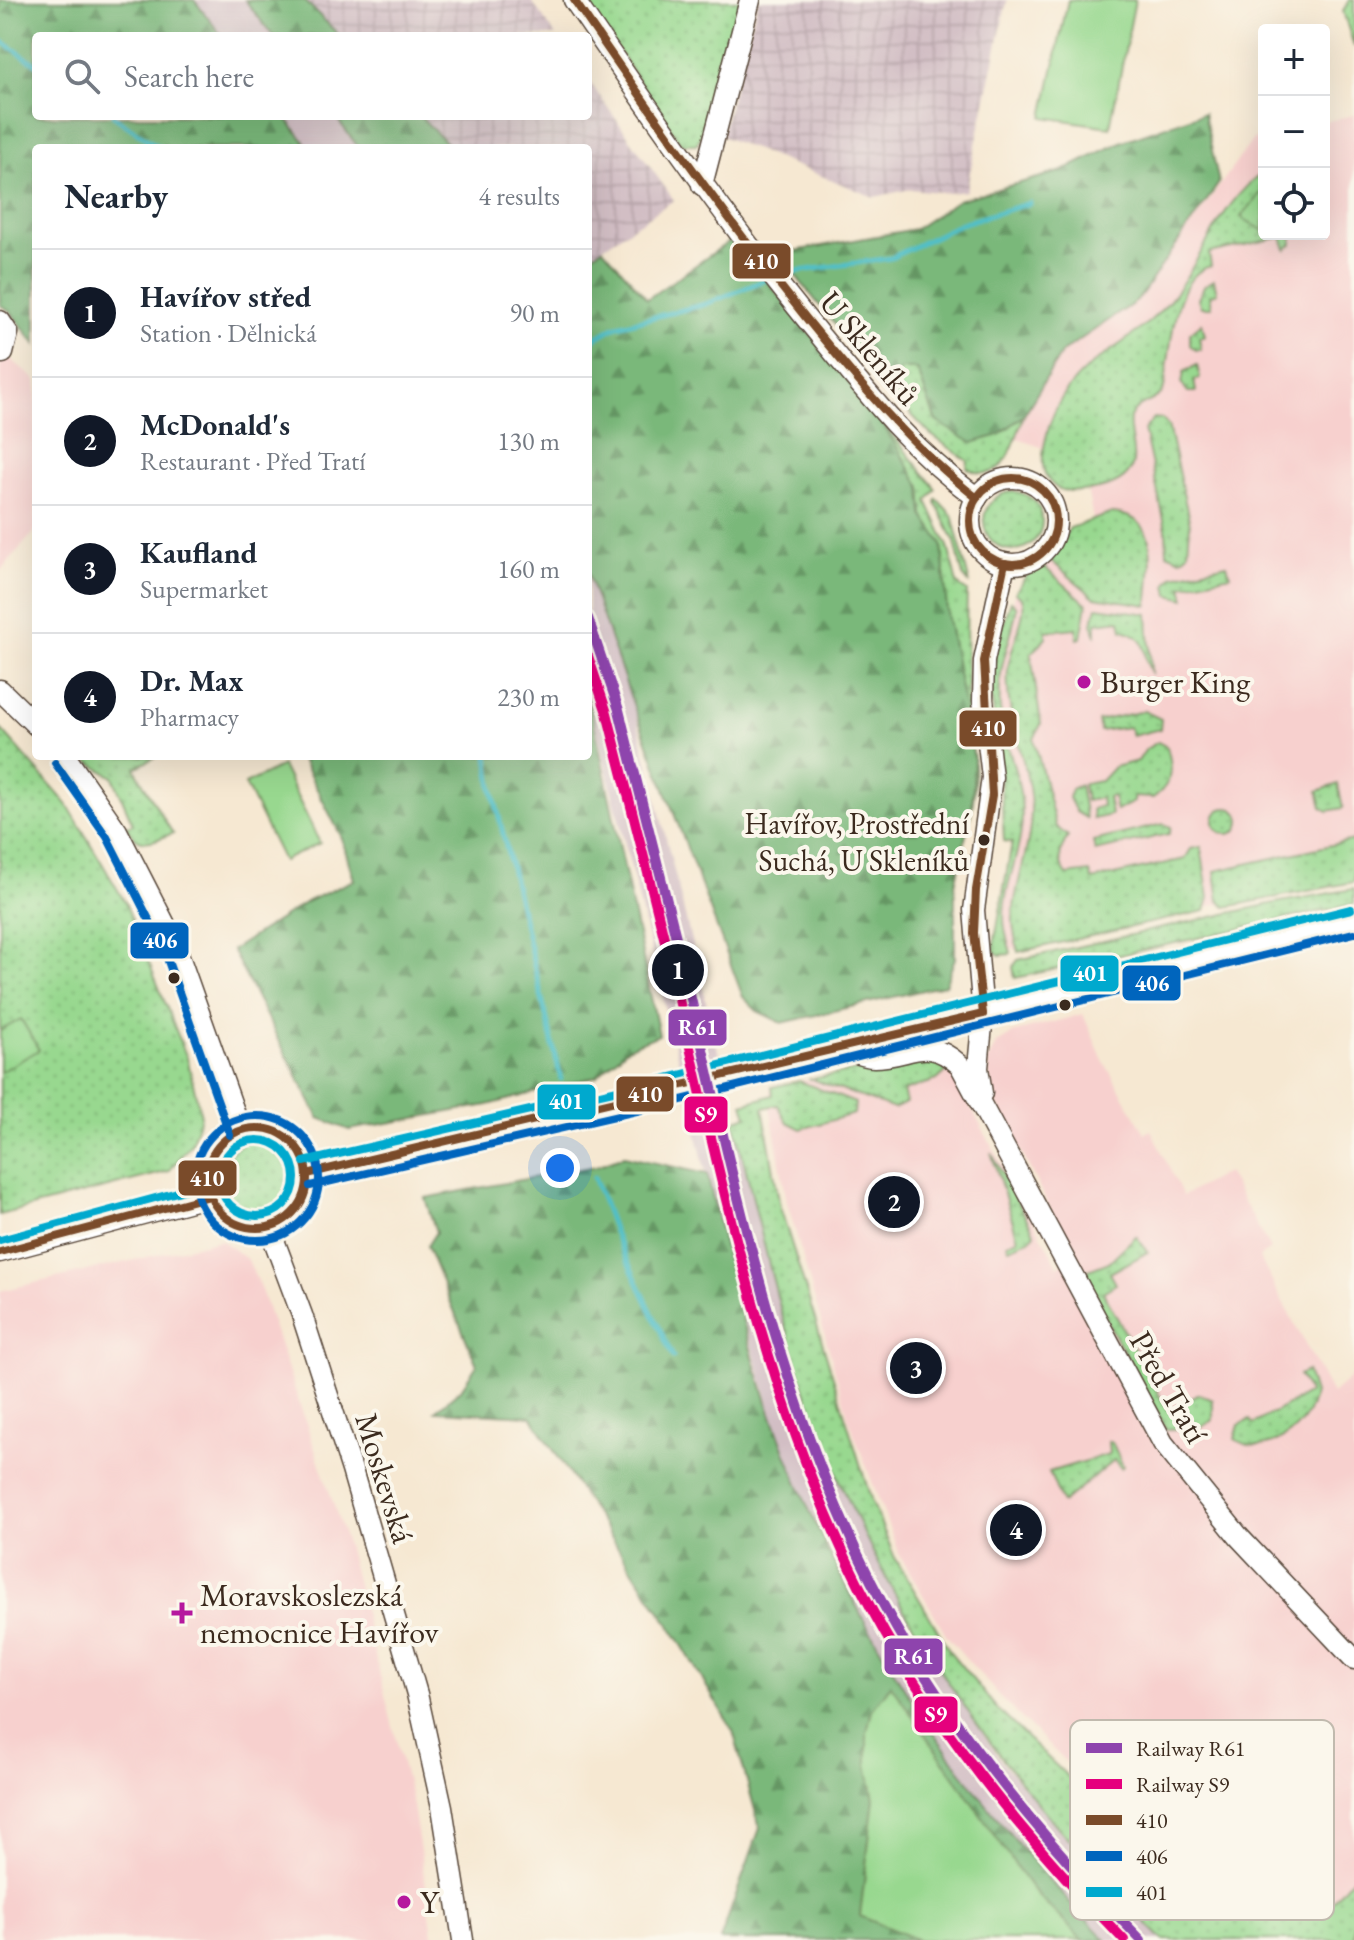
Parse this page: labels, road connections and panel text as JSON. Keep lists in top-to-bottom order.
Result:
{
  "streets": {
    "street": ["U Skleníků", "Před Tratí", "Moskevská"]
  },
  "places": {
    "other": ["Burger King", "Havířov, Prostřední Suchá, U Skleníků", "Y"],
    "health": ["Moravskoslezská nemocnice Havířov"]
  },
  "lines": [
    "transit line 410",
    "rail line R61",
    "rail line S9",
    "transit line 406",
    "transit line 401"
  ],
  "legend": [
    "Railway R61",
    "Railway S9",
    "410",
    "406",
    "401"
  ],
  "page": {
    "map_buttons": ["+", "−"],
    "search": "Search here",
    "heading": ["Nearby", "4 results"],
    "list": [
      {
        "mark": "1",
        "name": "Havířov střed",
        "note": "Station · Dělnická",
        "value": "90 m"
      },
      {
        "mark": "2",
        "name": "McDonald's",
        "note": "Restaurant · Před Tratí",
        "value": "130 m"
      },
      {
        "mark": "3",
        "name": "Kaufland",
        "note": "Supermarket",
        "value": "160 m"
      },
      {
        "mark": "4",
        "name": "Dr. Max",
        "note": "Pharmacy",
        "value": "230 m"
      }
    ],
    "pins": [
      "1",
      "2",
      "3",
      "4"
    ]
  }
}
